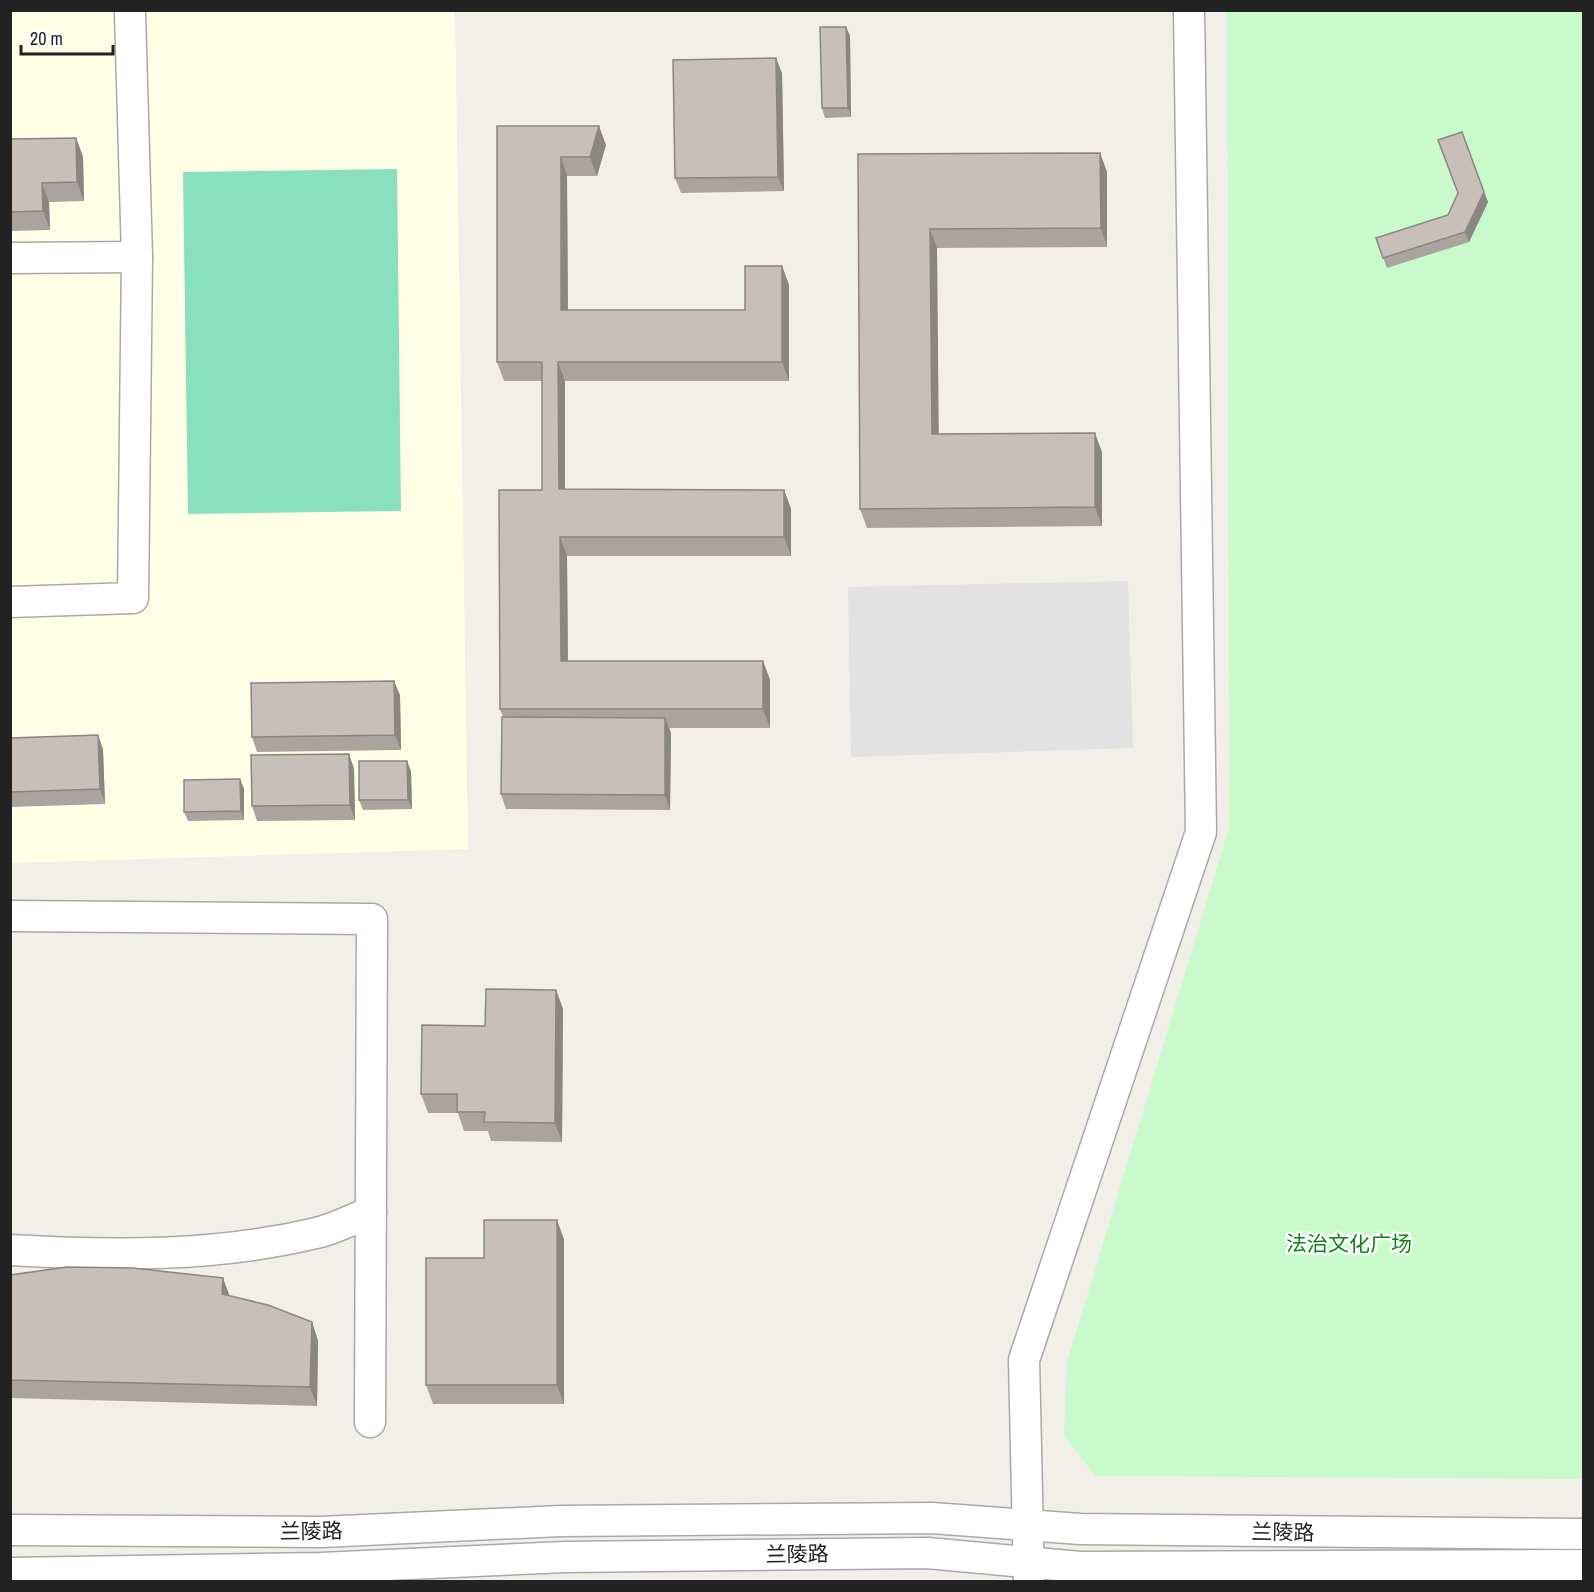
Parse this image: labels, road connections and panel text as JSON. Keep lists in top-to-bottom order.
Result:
{
  "streets": {
    "street": ["兰陵路"]
  },
  "parks": ["法治文化广场"],
  "scale_bar": "20 m"
}
